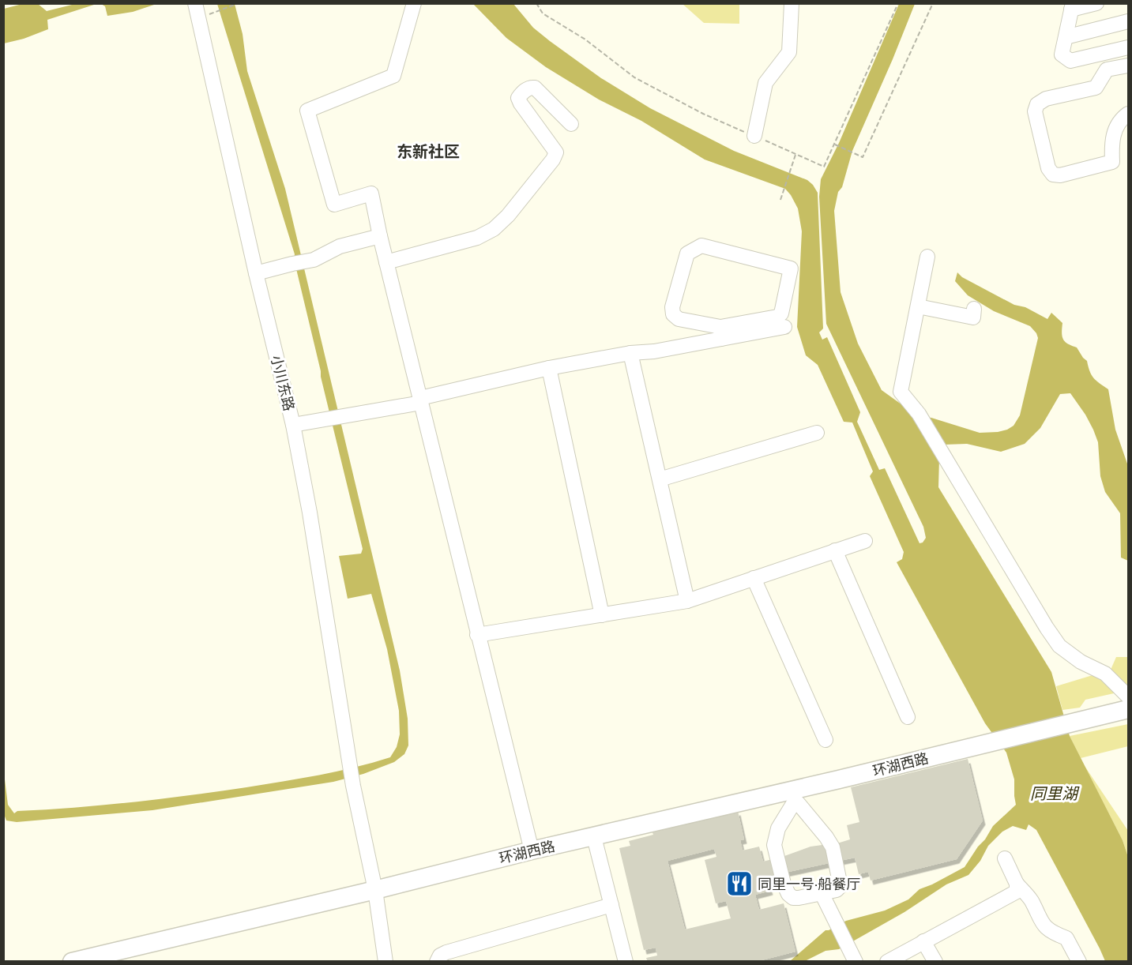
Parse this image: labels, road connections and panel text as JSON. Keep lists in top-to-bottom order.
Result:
{
  "streets": {
    "main road": ["环湖西路"],
    "street": ["小川东路"]
  },
  "crossings": [
    ["小川东路", "环湖西路"]
  ],
  "districts": ["东新社区"],
  "water": ["同里湖"],
  "places": {
    "restaurant": ["同里一号·船餐厅"]
  }
}
